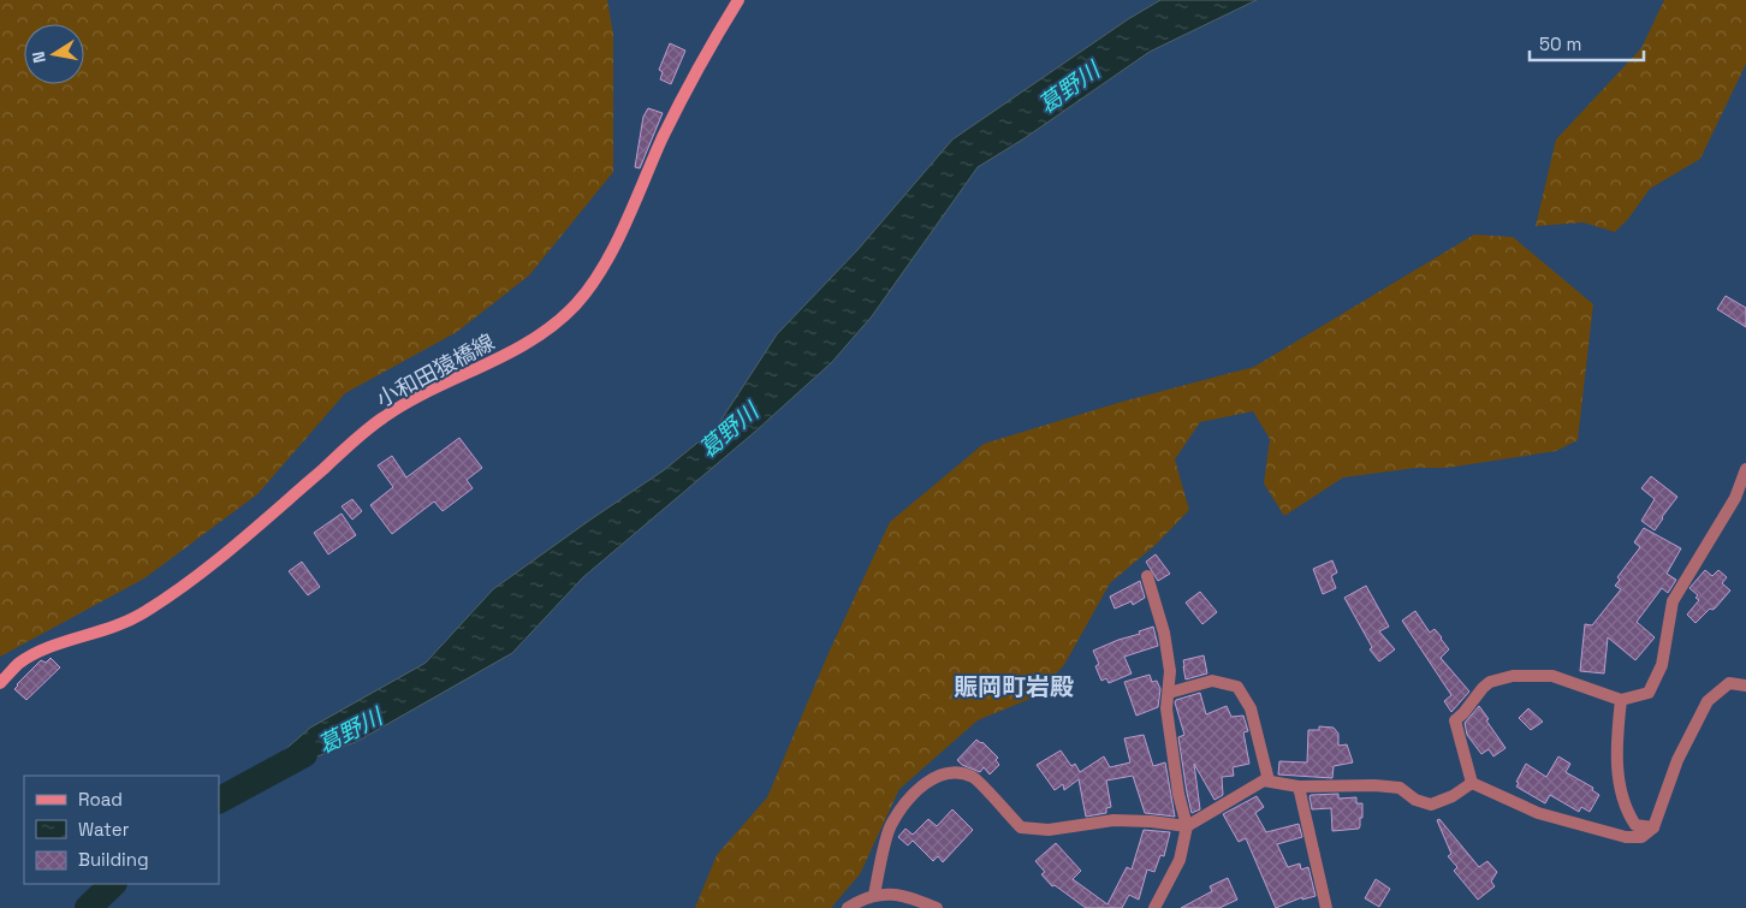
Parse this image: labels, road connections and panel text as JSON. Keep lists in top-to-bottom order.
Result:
{
  "streets": {
    "main road": ["小和田猿橋線"]
  },
  "districts": ["賑岡町岩殿"],
  "water": ["葛野川"],
  "legend": ["Road", "Water", "Building"],
  "scale_bar": "50 m",
  "north": "left"
}
